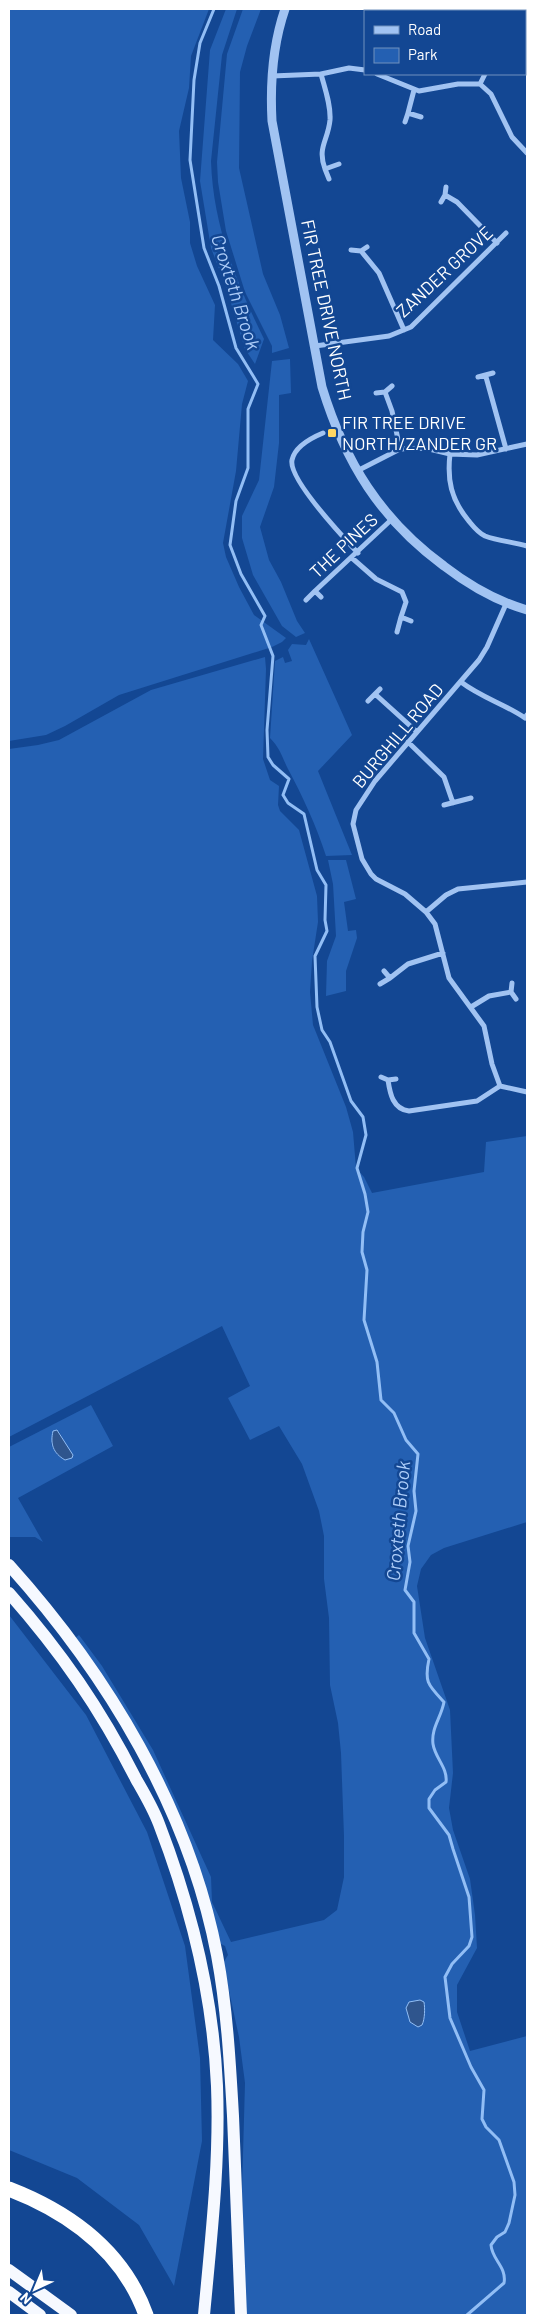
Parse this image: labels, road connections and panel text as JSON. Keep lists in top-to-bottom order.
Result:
{
  "streets": {
    "street": [
      "ZANDER GROVE",
      "FIR TREE DRIVE NORTH",
      "THE PINES",
      "BURGHILL ROAD"
    ]
  },
  "crossings": [
    ["ZANDER GROVE", "FIR TREE DRIVE NORTH"],
    ["FIR TREE DRIVE NORTH", "THE PINES"],
    ["FIR TREE DRIVE NORTH", "BURGHILL ROAD"]
  ],
  "water": ["Croxteth Brook"],
  "places": {
    "transit": ["FIR TREE DRIVE NORTH/ZANDER GR"]
  },
  "legend": ["Road", "Park"],
  "north": "bottom left"
}
